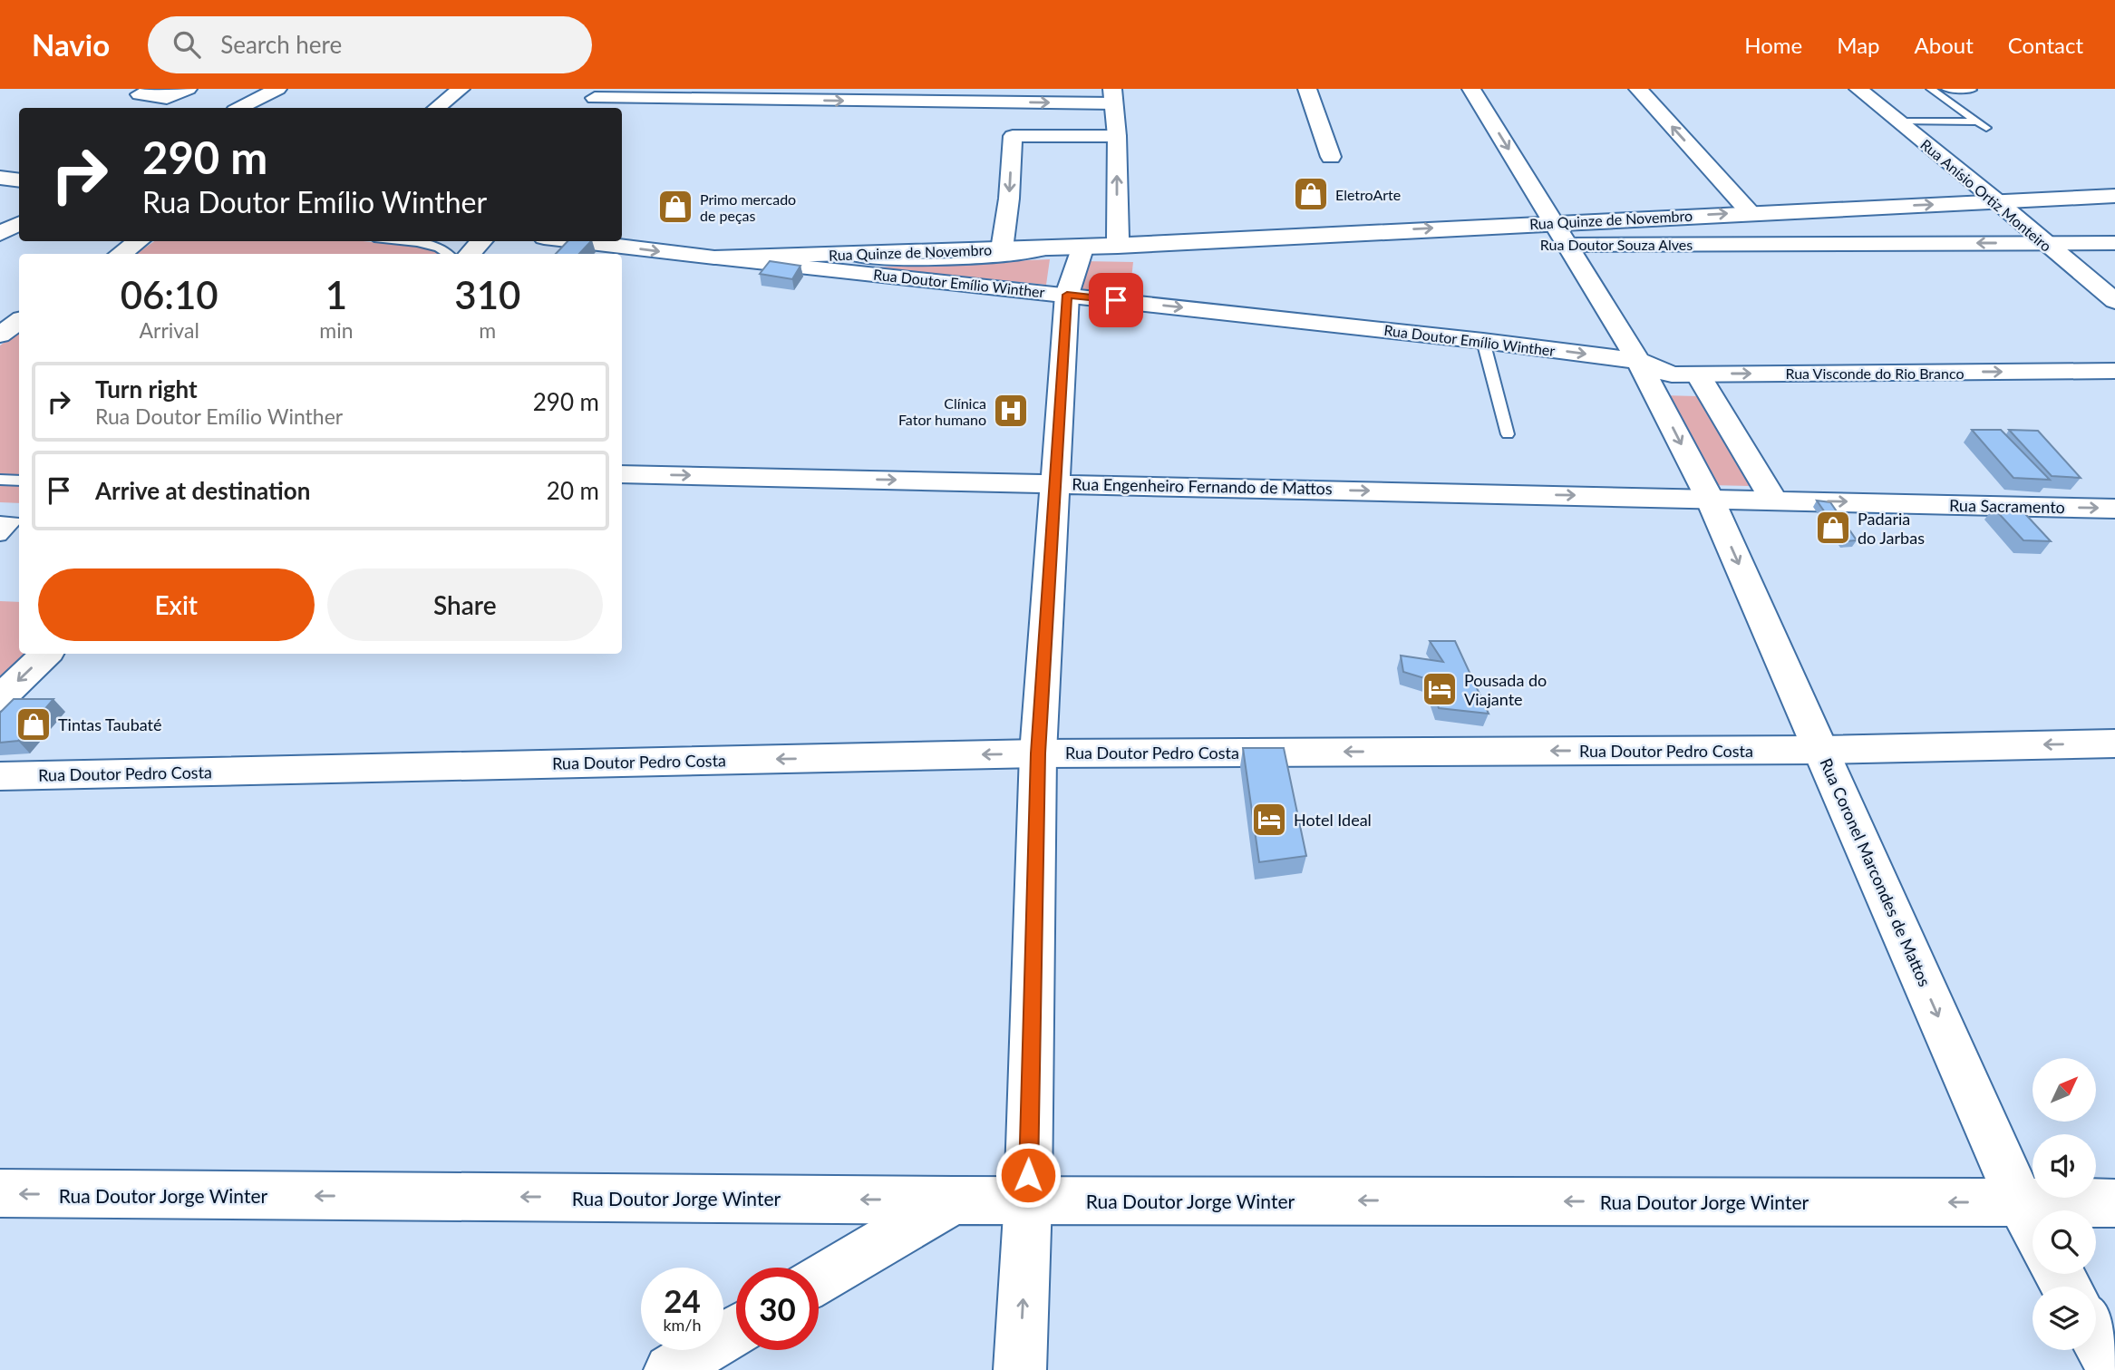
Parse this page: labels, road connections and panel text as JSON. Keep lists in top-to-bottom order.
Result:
{
  "streets": {
    "street": [
      "Rua Anísio Ortiz Monteiro",
      "Rua Quinze de Novembro",
      "Rua Doutor Souza Alves",
      "Rua Doutor Emílio Winther",
      "Rua Visconde do Rio Branco",
      "Rua Engenheiro Fernando de Mattos",
      "Rua Sacramento",
      "Rua Doutor Pedro Costa",
      "Rua Coronel Marcondes de Mattos",
      "Rua Doutor Jorge Winter"
    ]
  },
  "crossings": [
    ["Rua Anísio Ortiz Monteiro", "Rua Quinze de Novembro"],
    ["Rua Anísio Ortiz Monteiro", "Rua Doutor Souza Alves"],
    ["Rua Quinze de Novembro", "Rua Doutor Souza Alves"],
    ["Rua Quinze de Novembro", "Rua Doutor Emílio Winther"],
    ["Rua Quinze de Novembro", "Rua Coronel Marcondes de Mattos"],
    ["Rua Doutor Souza Alves", "Rua Coronel Marcondes de Mattos"],
    ["Rua Doutor Emílio Winther", "Rua Visconde do Rio Branco"],
    ["Rua Doutor Emílio Winther", "Rua Coronel Marcondes de Mattos"],
    ["Rua Visconde do Rio Branco", "Rua Coronel Marcondes de Mattos"],
    ["Rua Engenheiro Fernando de Mattos", "Rua Sacramento"],
    ["Rua Engenheiro Fernando de Mattos", "Rua Coronel Marcondes de Mattos"],
    ["Rua Sacramento", "Rua Coronel Marcondes de Mattos"],
    ["Rua Doutor Pedro Costa", "Rua Coronel Marcondes de Mattos"],
    ["Rua Coronel Marcondes de Mattos", "Rua Doutor Jorge Winter"]
  ],
  "one_way": [
    "Rua Quinze de Novembro",
    "Rua Doutor Souza Alves",
    "Rua Doutor Emílio Winther",
    "Rua Visconde do Rio Branco",
    "Rua Engenheiro Fernando de Mattos",
    "Rua Sacramento",
    "Rua Doutor Pedro Costa",
    "Rua Coronel Marcondes de Mattos",
    "Rua Doutor Jorge Winter"
  ],
  "places": {
    "shop": [
      "EletroArte",
      "Primo mercado de peças",
      "Padaria do Jarbas",
      "Tintas Taubaté"
    ],
    "hospital": ["Clínica Fator humano"],
    "hotel": ["Pousada do Viajante", "Hotel Ideal"]
  },
  "north": "top right",
  "page": {
    "header": "Navio",
    "search": "Search here",
    "nav": [
      "Home",
      "Map",
      "About",
      "Contact"
    ],
    "turn": ["290 m", "Rua Doutor Emílio Winther"],
    "eta": [
      "06:10",
      "Arrival",
      "1",
      "min",
      "310",
      "m"
    ],
    "list": [
      {
        "name": "Turn right",
        "note": "Rua Doutor Emílio Winther",
        "value": "290 m"
      },
      {
        "name": "Arrive at destination",
        "value": "20 m"
      }
    ],
    "buttons": ["Exit", "Share"],
    "speed": "24 km/h",
    "limit": "30"
  }
}
